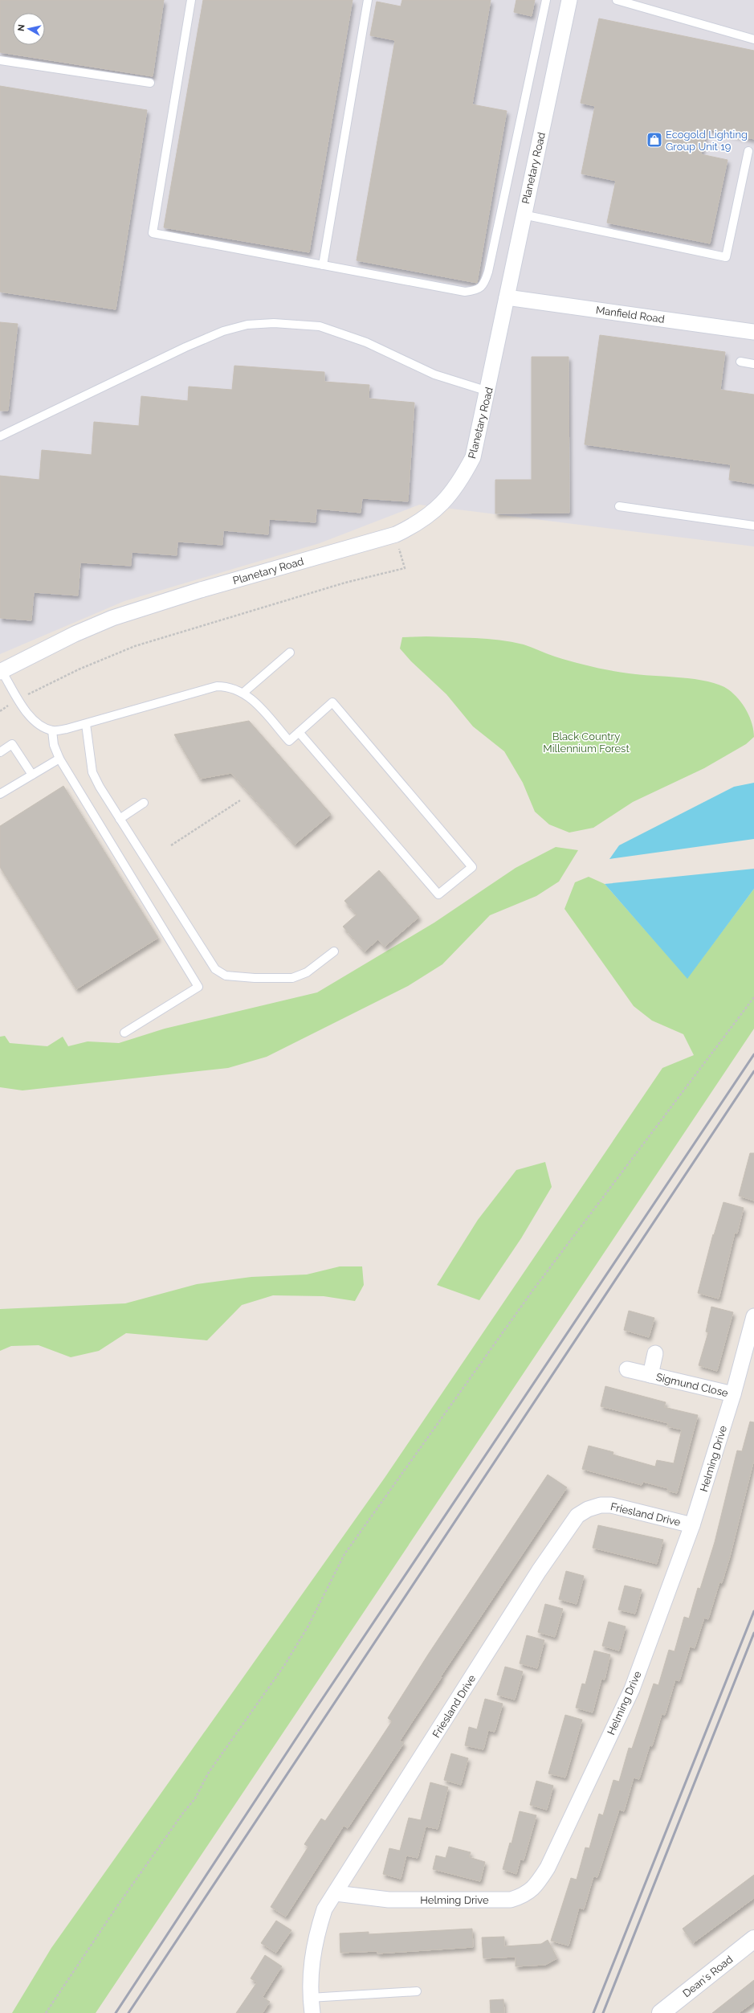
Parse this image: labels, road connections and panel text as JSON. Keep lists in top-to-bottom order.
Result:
{
  "streets": {
    "street": [
      "Planetary Road",
      "Manfield Road",
      "Sigmund Close",
      "Helming Drive",
      "Friesland Drive",
      "Dean's Road"
    ]
  },
  "crossings": [
    ["Planetary Road", "Manfield Road"],
    ["Sigmund Close", "Helming Drive"],
    ["Helming Drive", "Friesland Drive"]
  ],
  "parks": ["Black Country Millennium Forest"],
  "places": {
    "shop": ["Ecogold Lighting Group Unit 19"]
  },
  "north": "left"
}
